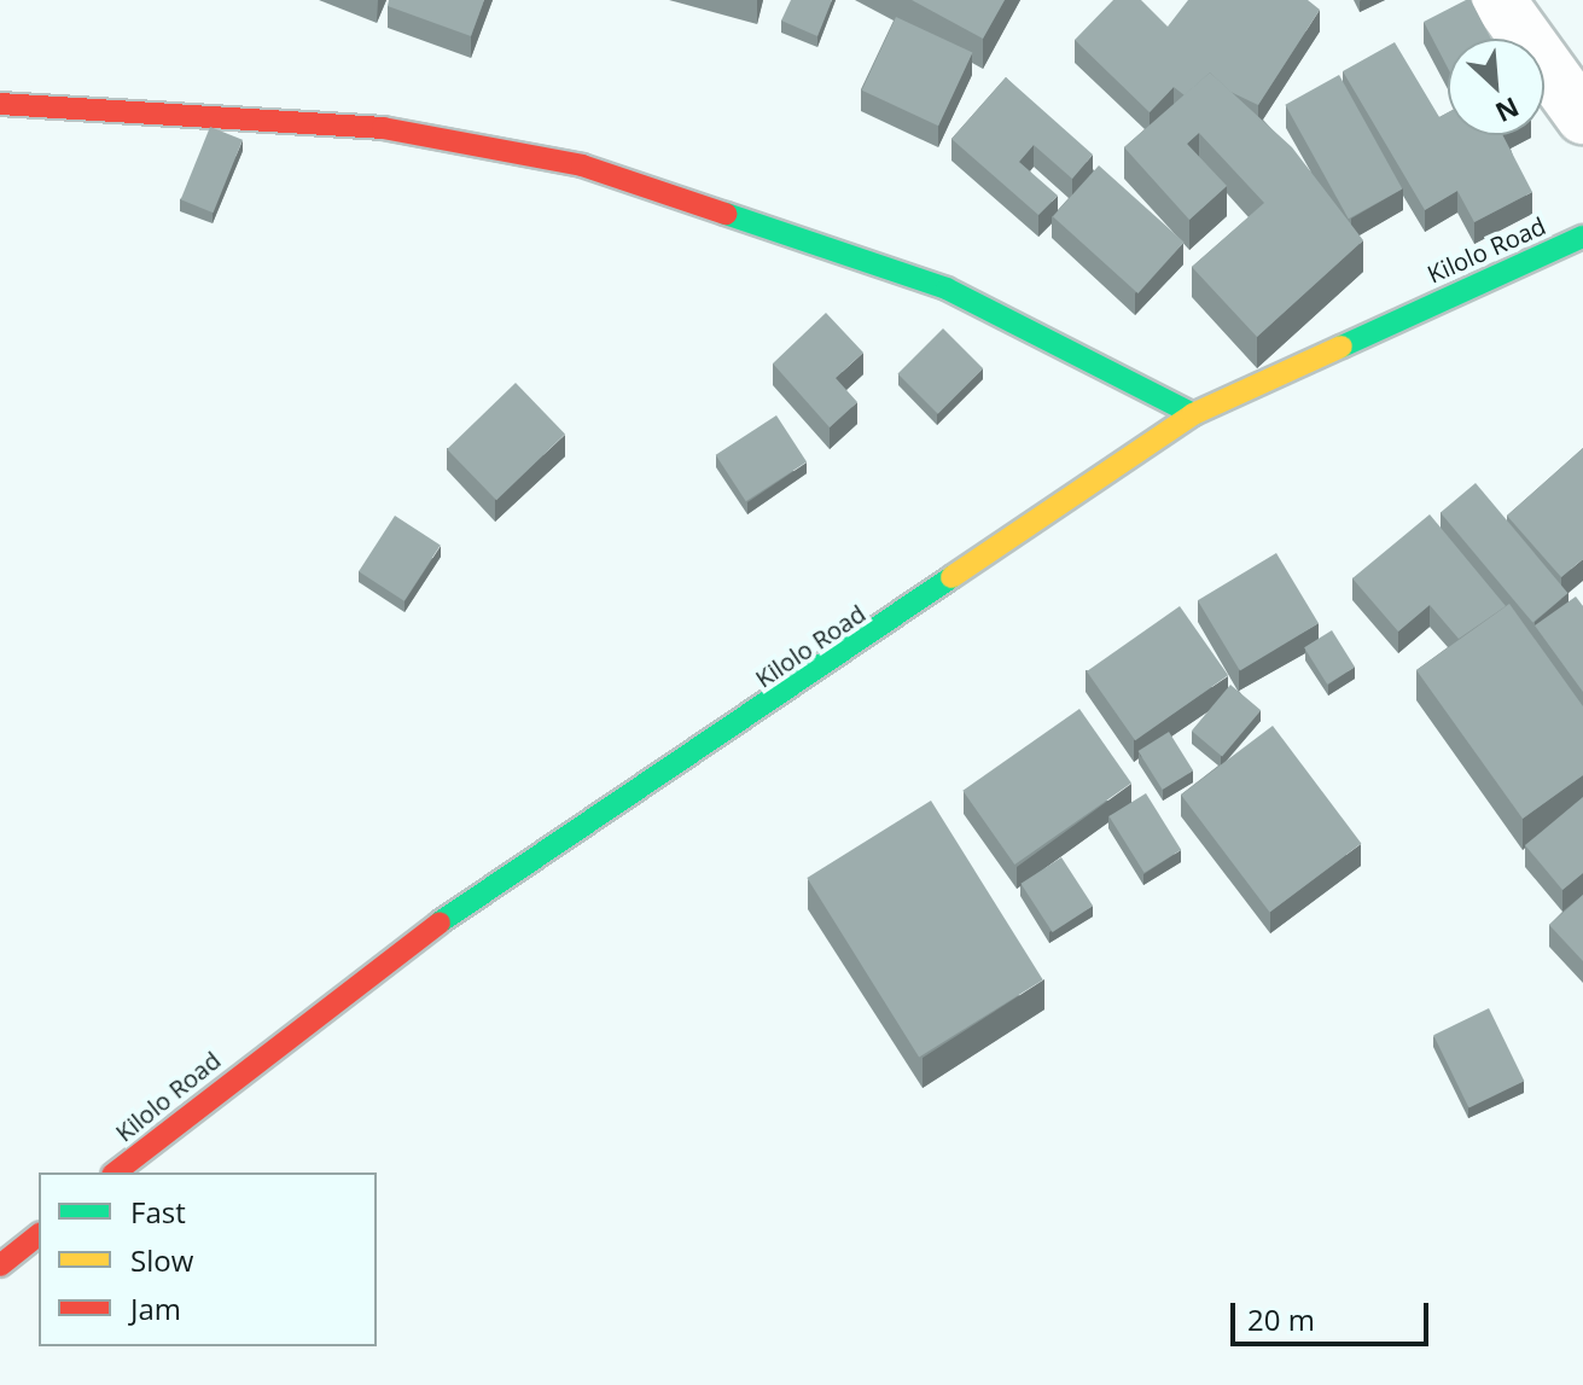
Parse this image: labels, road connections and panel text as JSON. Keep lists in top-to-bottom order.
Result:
{
  "streets": {
    "main road": ["Kilolo Road"]
  },
  "legend": ["Fast", "Slow", "Jam"],
  "scale_bar": "20 m",
  "north": "bottom right"
}
